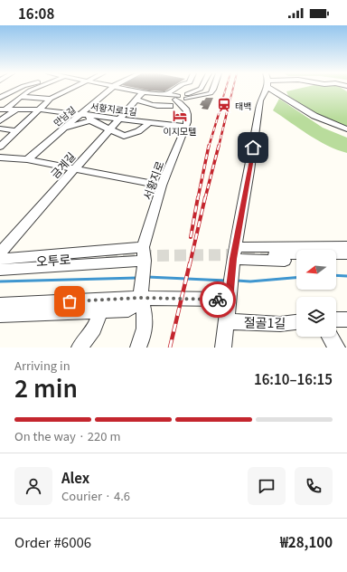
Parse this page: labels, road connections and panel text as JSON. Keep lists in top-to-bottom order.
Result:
{
  "streets": {
    "street": [
      "서황지로1길",
      "만남길",
      "금계길",
      "서황지로",
      "오투로",
      "절골1길"
    ]
  },
  "crossings": [
    ["서황지로1길", "만남길"],
    ["서황지로1길", "금계길"],
    ["서황지로1길", "서황지로"]
  ],
  "places": {
    "station": ["태백"],
    "hotel": ["이지모텔"]
  },
  "north": "left",
  "page": {
    "status": "16:08",
    "heading": ["2 min", "Arriving in", "16:10–16:15"],
    "panel": [
      "Alex",
      "Courier · 4.6",
      "Order #6006",
      "₩28,100"
    ],
    "bar": "On the way · 220 m"
  }
}
